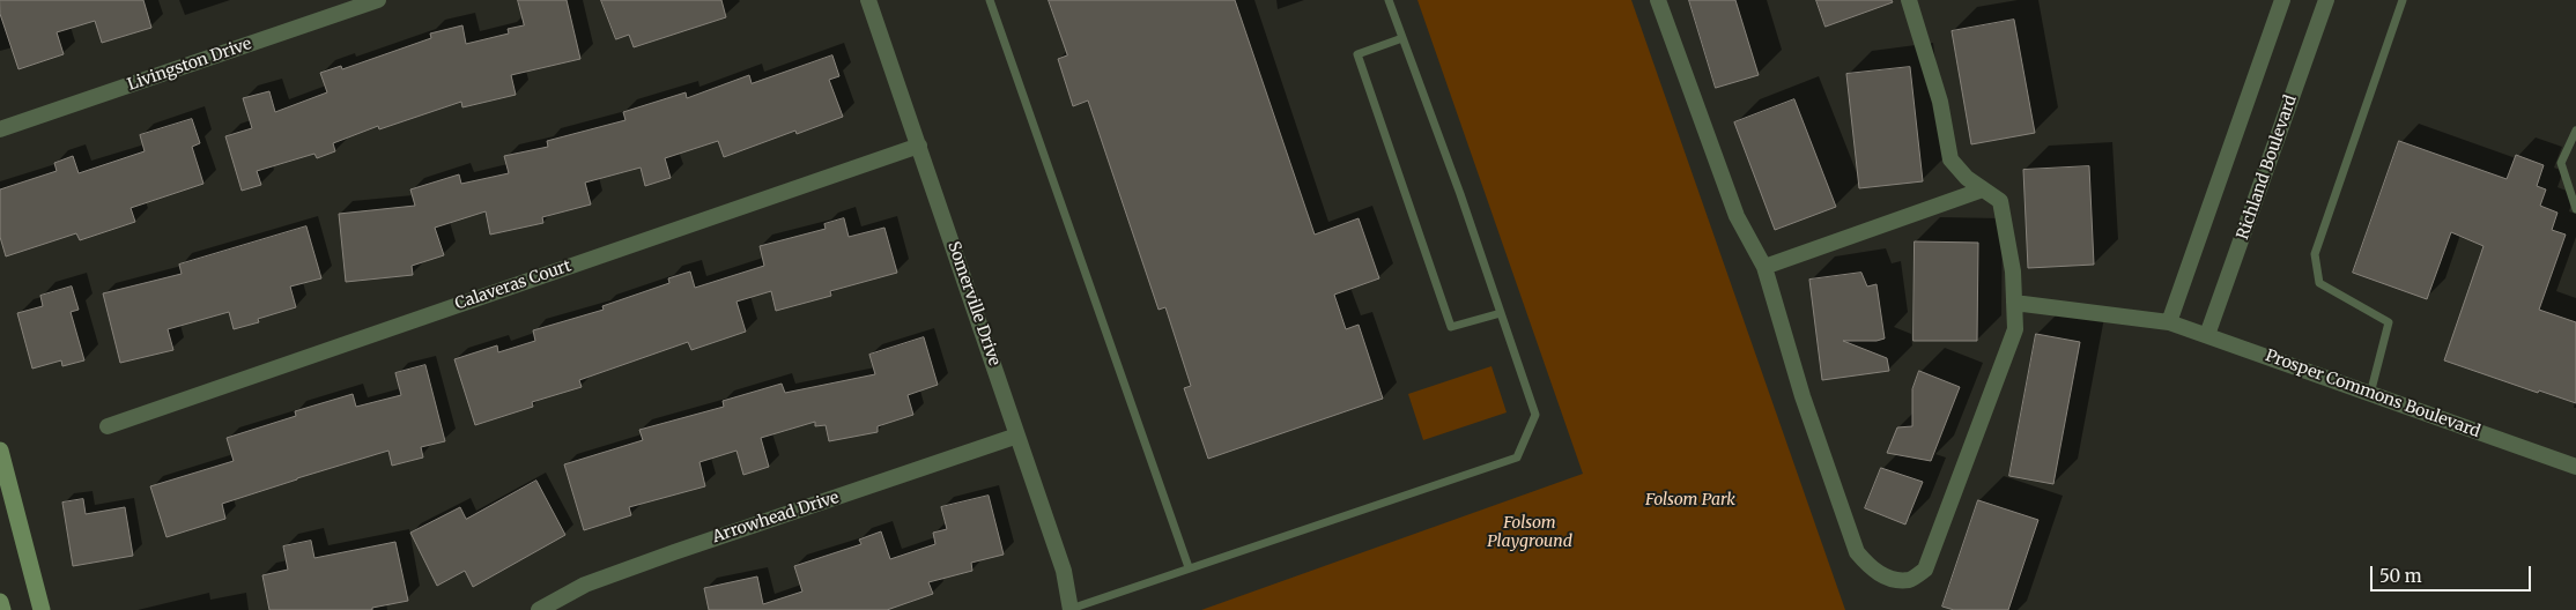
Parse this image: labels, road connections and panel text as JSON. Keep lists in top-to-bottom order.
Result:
{
  "streets": {
    "street": [
      "Livingston Drive",
      "Richland Boulevard",
      "Calaveras Court",
      "Somerville Drive",
      "Prosper Commons Boulevard",
      "Arrowhead Drive"
    ]
  },
  "crossings": [
    ["Richland Boulevard", "Prosper Commons Boulevard"],
    ["Calaveras Court", "Somerville Drive"],
    ["Somerville Drive", "Arrowhead Drive"]
  ],
  "parks": ["Folsom Park", "Folsom Playground"],
  "scale_bar": "50 m"
}
